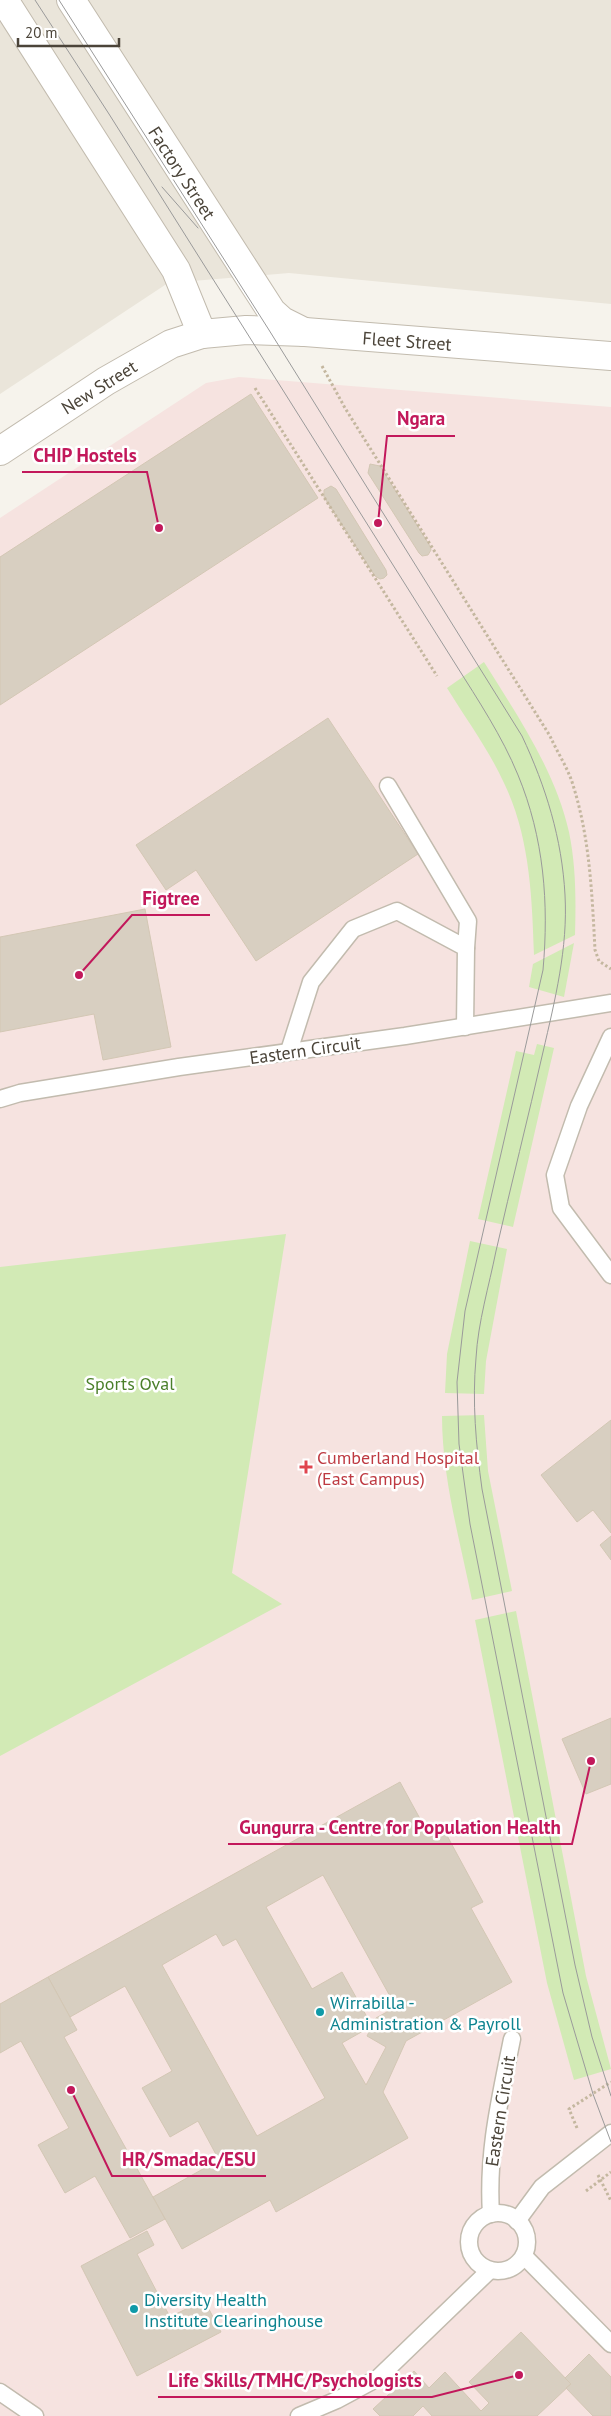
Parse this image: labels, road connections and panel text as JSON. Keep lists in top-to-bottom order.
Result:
{
  "streets": {
    "street": ["Factory Street", "Fleet Street", "New Street"],
    "lane": ["Eastern Circuit"]
  },
  "crossings": [
    ["Factory Street", "Fleet Street"],
    ["Fleet Street", "New Street"]
  ],
  "parks": ["Sports Oval"],
  "places": {
    "other": [
      "Ngara",
      "CHIP Hostels",
      "Figtree",
      "Gungurra - Centre for Population Health",
      "Wirrabilla - Administration & Payroll",
      "HR/Smadac/ESU",
      "Diversity Health Institute Clearinghouse",
      "Life Skills/TMHC/Psychologists"
    ],
    "health": ["Cumberland Hospital (East Campus)"]
  },
  "scale_bar": "20 m"
}
